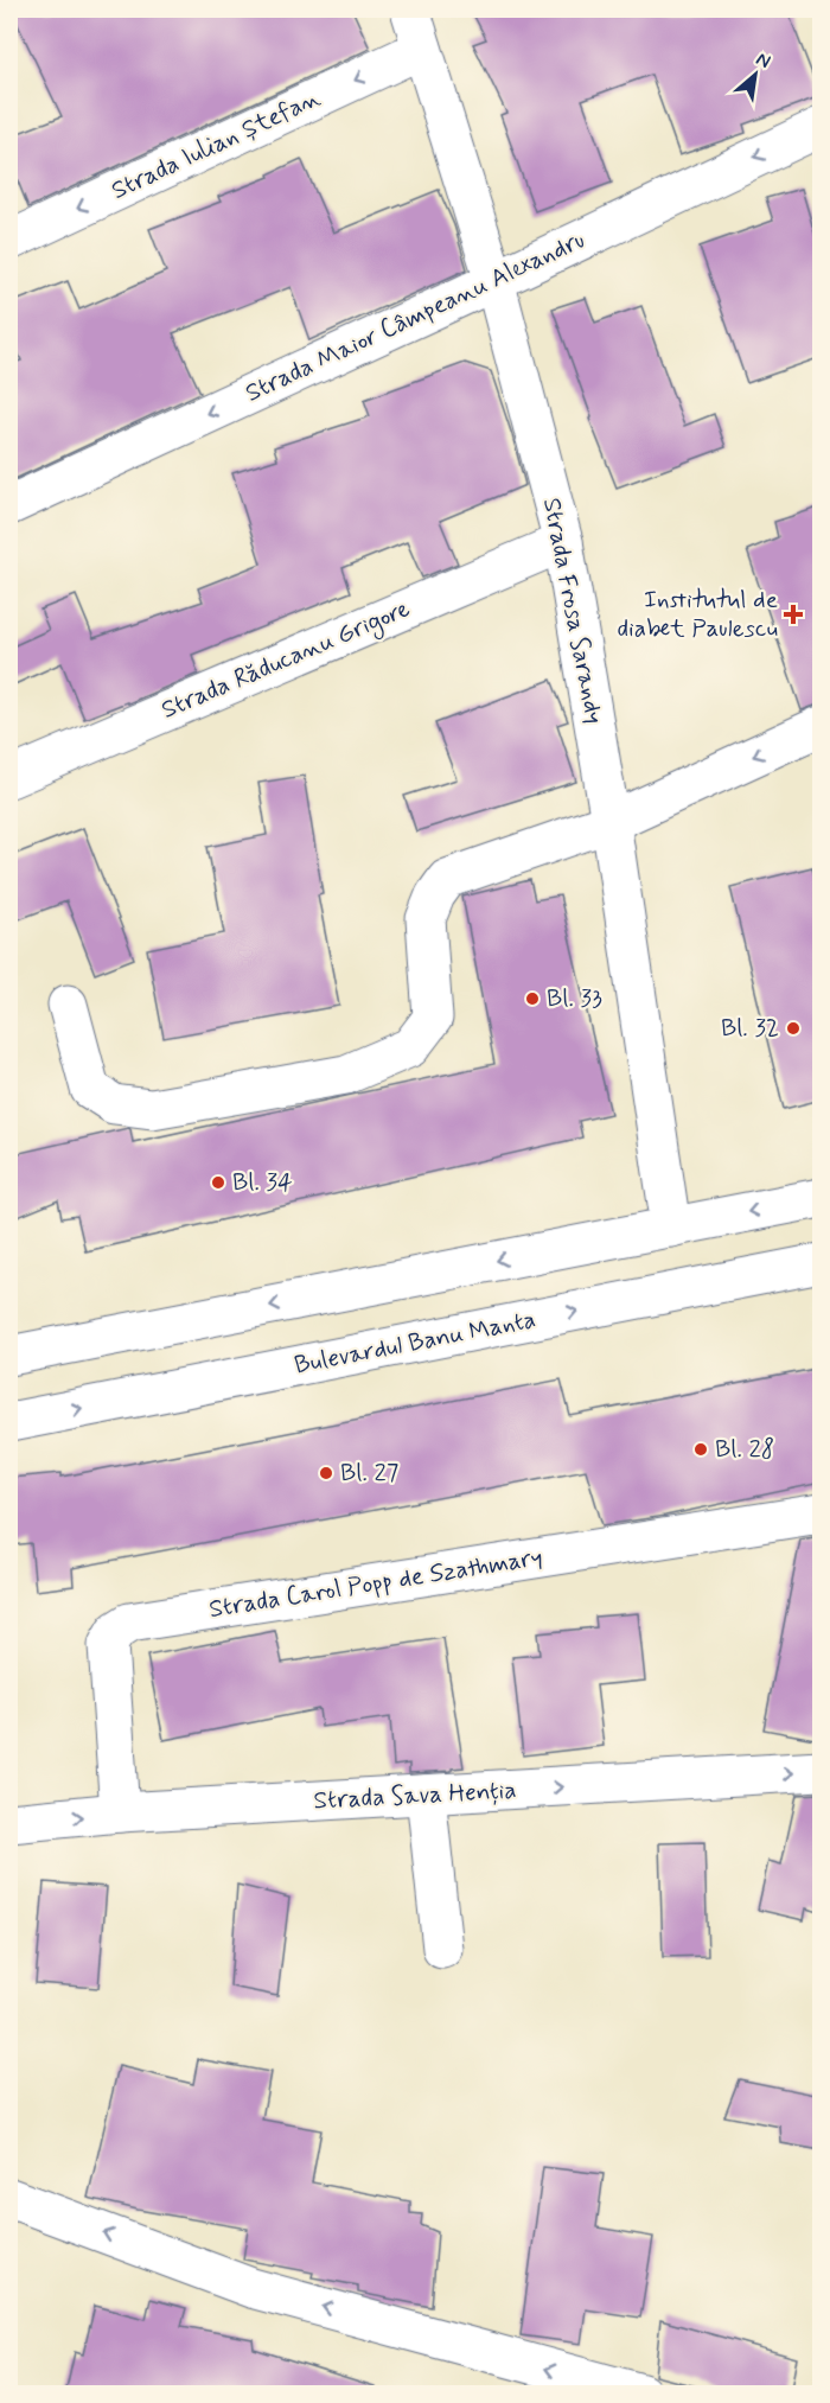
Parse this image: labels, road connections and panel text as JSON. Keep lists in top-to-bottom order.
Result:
{
  "streets": {
    "street": [
      "Strada Iulian Ștefan",
      "Strada Maior Câmpeanu Alexandru",
      "Strada Frosa Sarandy",
      "Strada Răducanu Grigore",
      "Bulevardul Banu Manta",
      "Strada Carol Popp de Szathmary",
      "Strada Sava Henția"
    ]
  },
  "crossings": [
    ["Strada Iulian Ștefan", "Strada Frosa Sarandy"],
    ["Strada Maior Câmpeanu Alexandru", "Strada Frosa Sarandy"],
    ["Strada Frosa Sarandy", "Strada Răducanu Grigore"],
    ["Strada Carol Popp de Szathmary", "Strada Sava Henția"]
  ],
  "one_way": ["Strada Iulian Ștefan", "Strada Maior Câmpeanu Alexandru", "Strada Sava Henția"],
  "places": {
    "health": ["Institutul de diabet Paulescu"],
    "other": [
      "Bl. 33",
      "Bl. 32",
      "Bl. 34",
      "Bl. 28",
      "Bl. 27"
    ]
  },
  "north": "top right"
}
